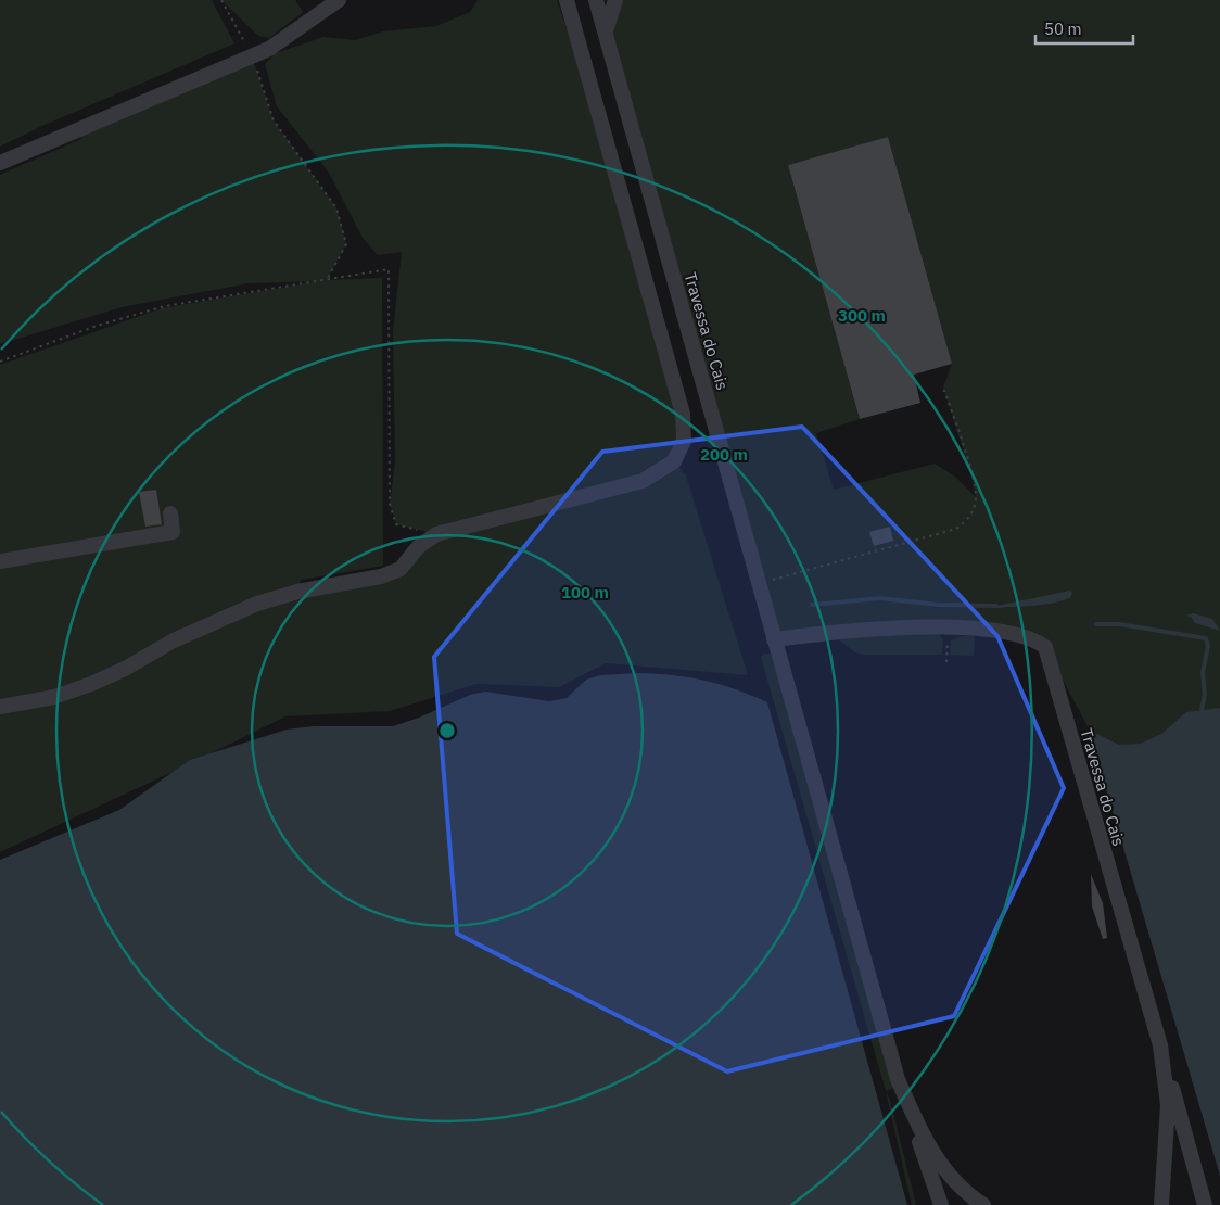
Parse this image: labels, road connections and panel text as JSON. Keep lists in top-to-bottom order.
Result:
{
  "streets": {
    "street": ["Travessa do Cais"]
  },
  "scale_bar": "50 m",
  "rings": ["300 m", "200 m", "100 m"]
}
